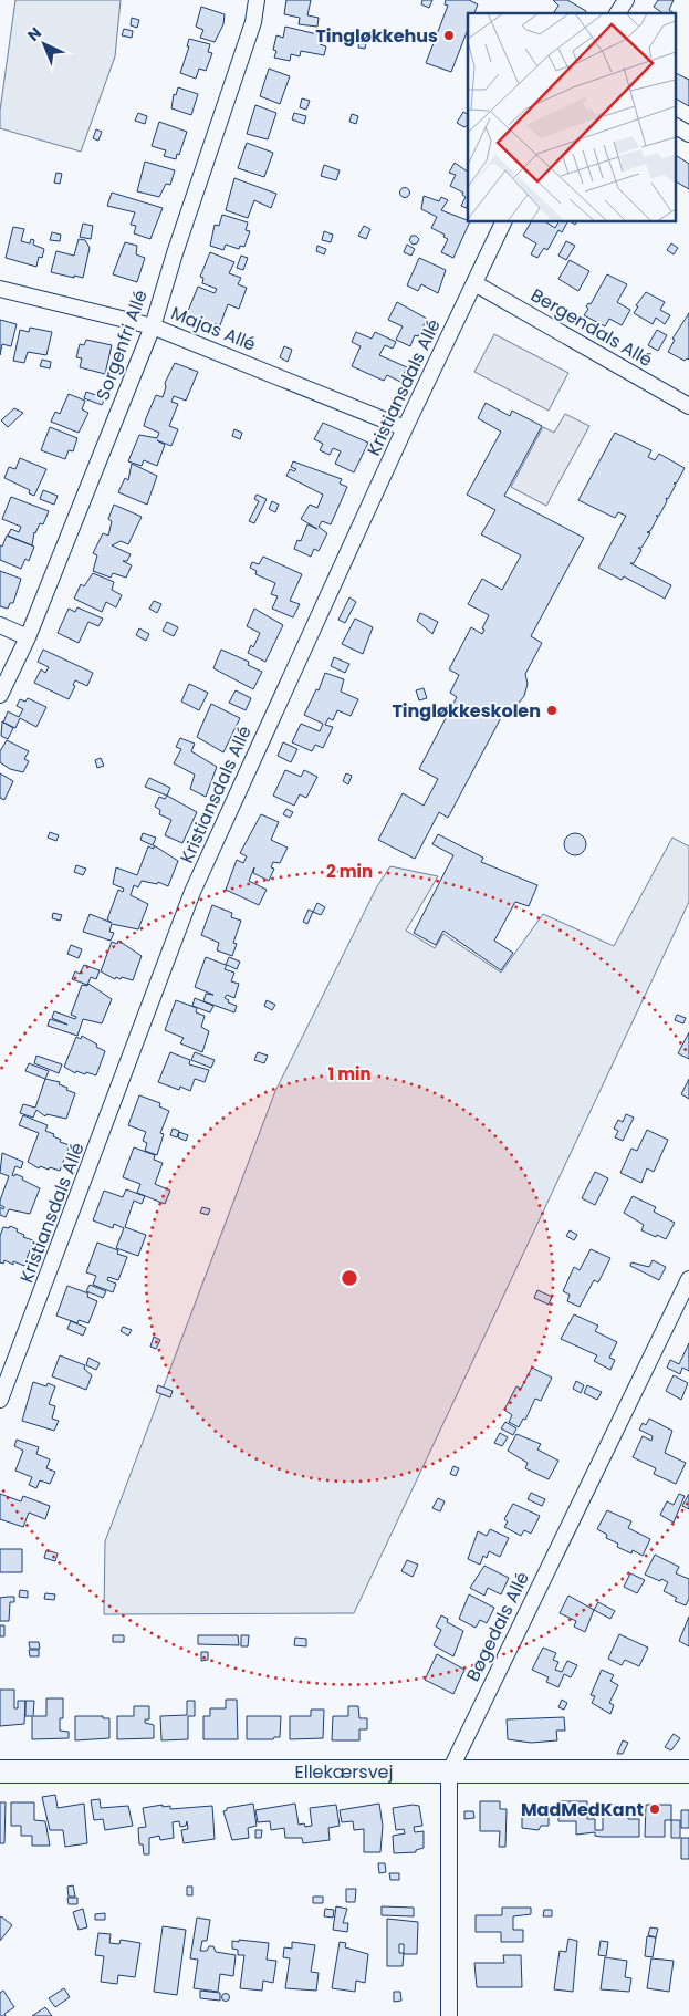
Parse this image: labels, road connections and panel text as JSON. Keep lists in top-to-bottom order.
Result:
{
  "streets": {
    "street": [
      "Bergendals Allé",
      "Majas Allé",
      "Sorgenfri Allé",
      "Kristiansdals Allé",
      "Bøgedals Allé",
      "Ellekærsvej"
    ]
  },
  "crossings": [
    ["Bergendals Allé", "Kristiansdals Allé"],
    ["Majas Allé", "Sorgenfri Allé"],
    ["Majas Allé", "Kristiansdals Allé"],
    ["Bøgedals Allé", "Ellekærsvej"]
  ],
  "places": ["Tingløkkehus", "Tingløkkeskolen", "MadMedKant"],
  "north": "top left",
  "rings": ["2 min", "1 min"]
}
